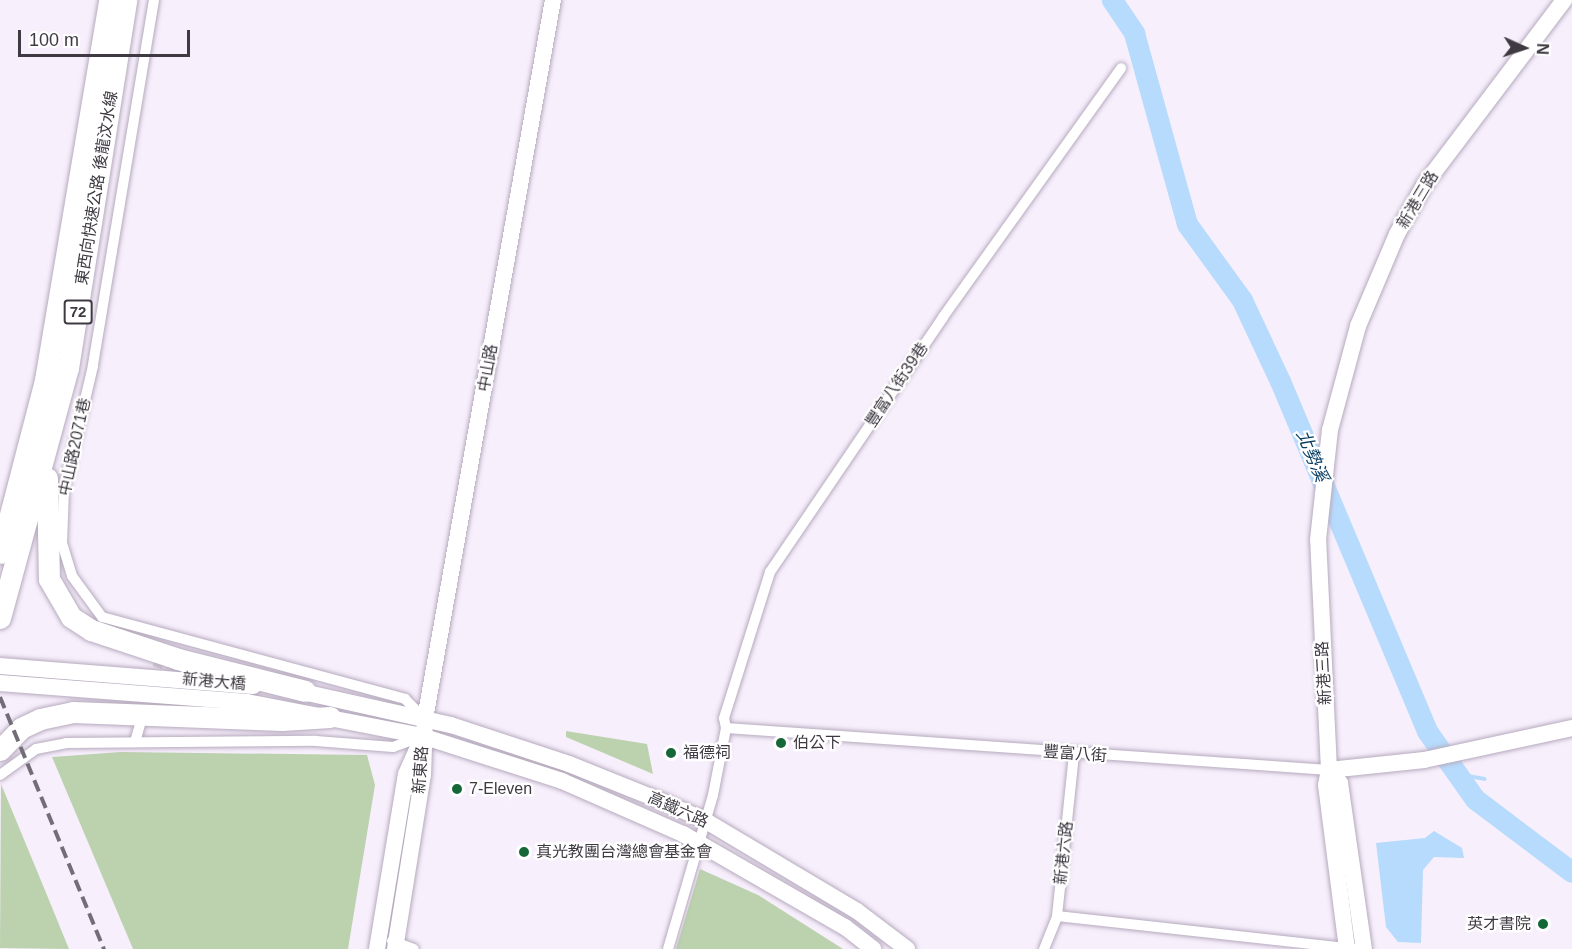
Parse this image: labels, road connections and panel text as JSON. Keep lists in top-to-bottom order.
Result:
{
  "streets": {
    "highway": ["東西向快速公路 後龍汶水線", "72"],
    "street": [
      "新港三路",
      "中山路",
      "豐富八街39巷",
      "中山路2071巷",
      "新港大橋",
      "豐富八街",
      "新東路",
      "高鐵六路",
      "新港六路"
    ]
  },
  "crossings": [
    ["新港三路", "豐富八街"],
    ["中山路", "中山路2071巷"],
    ["中山路", "新港大橋"],
    ["中山路", "新東路"],
    ["中山路", "高鐵六路"],
    ["豐富八街39巷", "豐富八街"],
    ["豐富八街39巷", "高鐵六路"],
    ["中山路2071巷", "新港大橋"],
    ["中山路2071巷", "新東路"],
    ["中山路2071巷", "高鐵六路"],
    ["新港大橋", "新東路"],
    ["新港大橋", "高鐵六路"],
    ["豐富八街", "新港六路"],
    ["新東路", "高鐵六路"]
  ],
  "water": ["北勢溪"],
  "places": [
    "伯公下",
    "福德祠",
    "7-Eleven",
    "真光教團台灣總會基金會",
    "英才書院"
  ],
  "scale_bar": "100 m",
  "north": "right"
}
